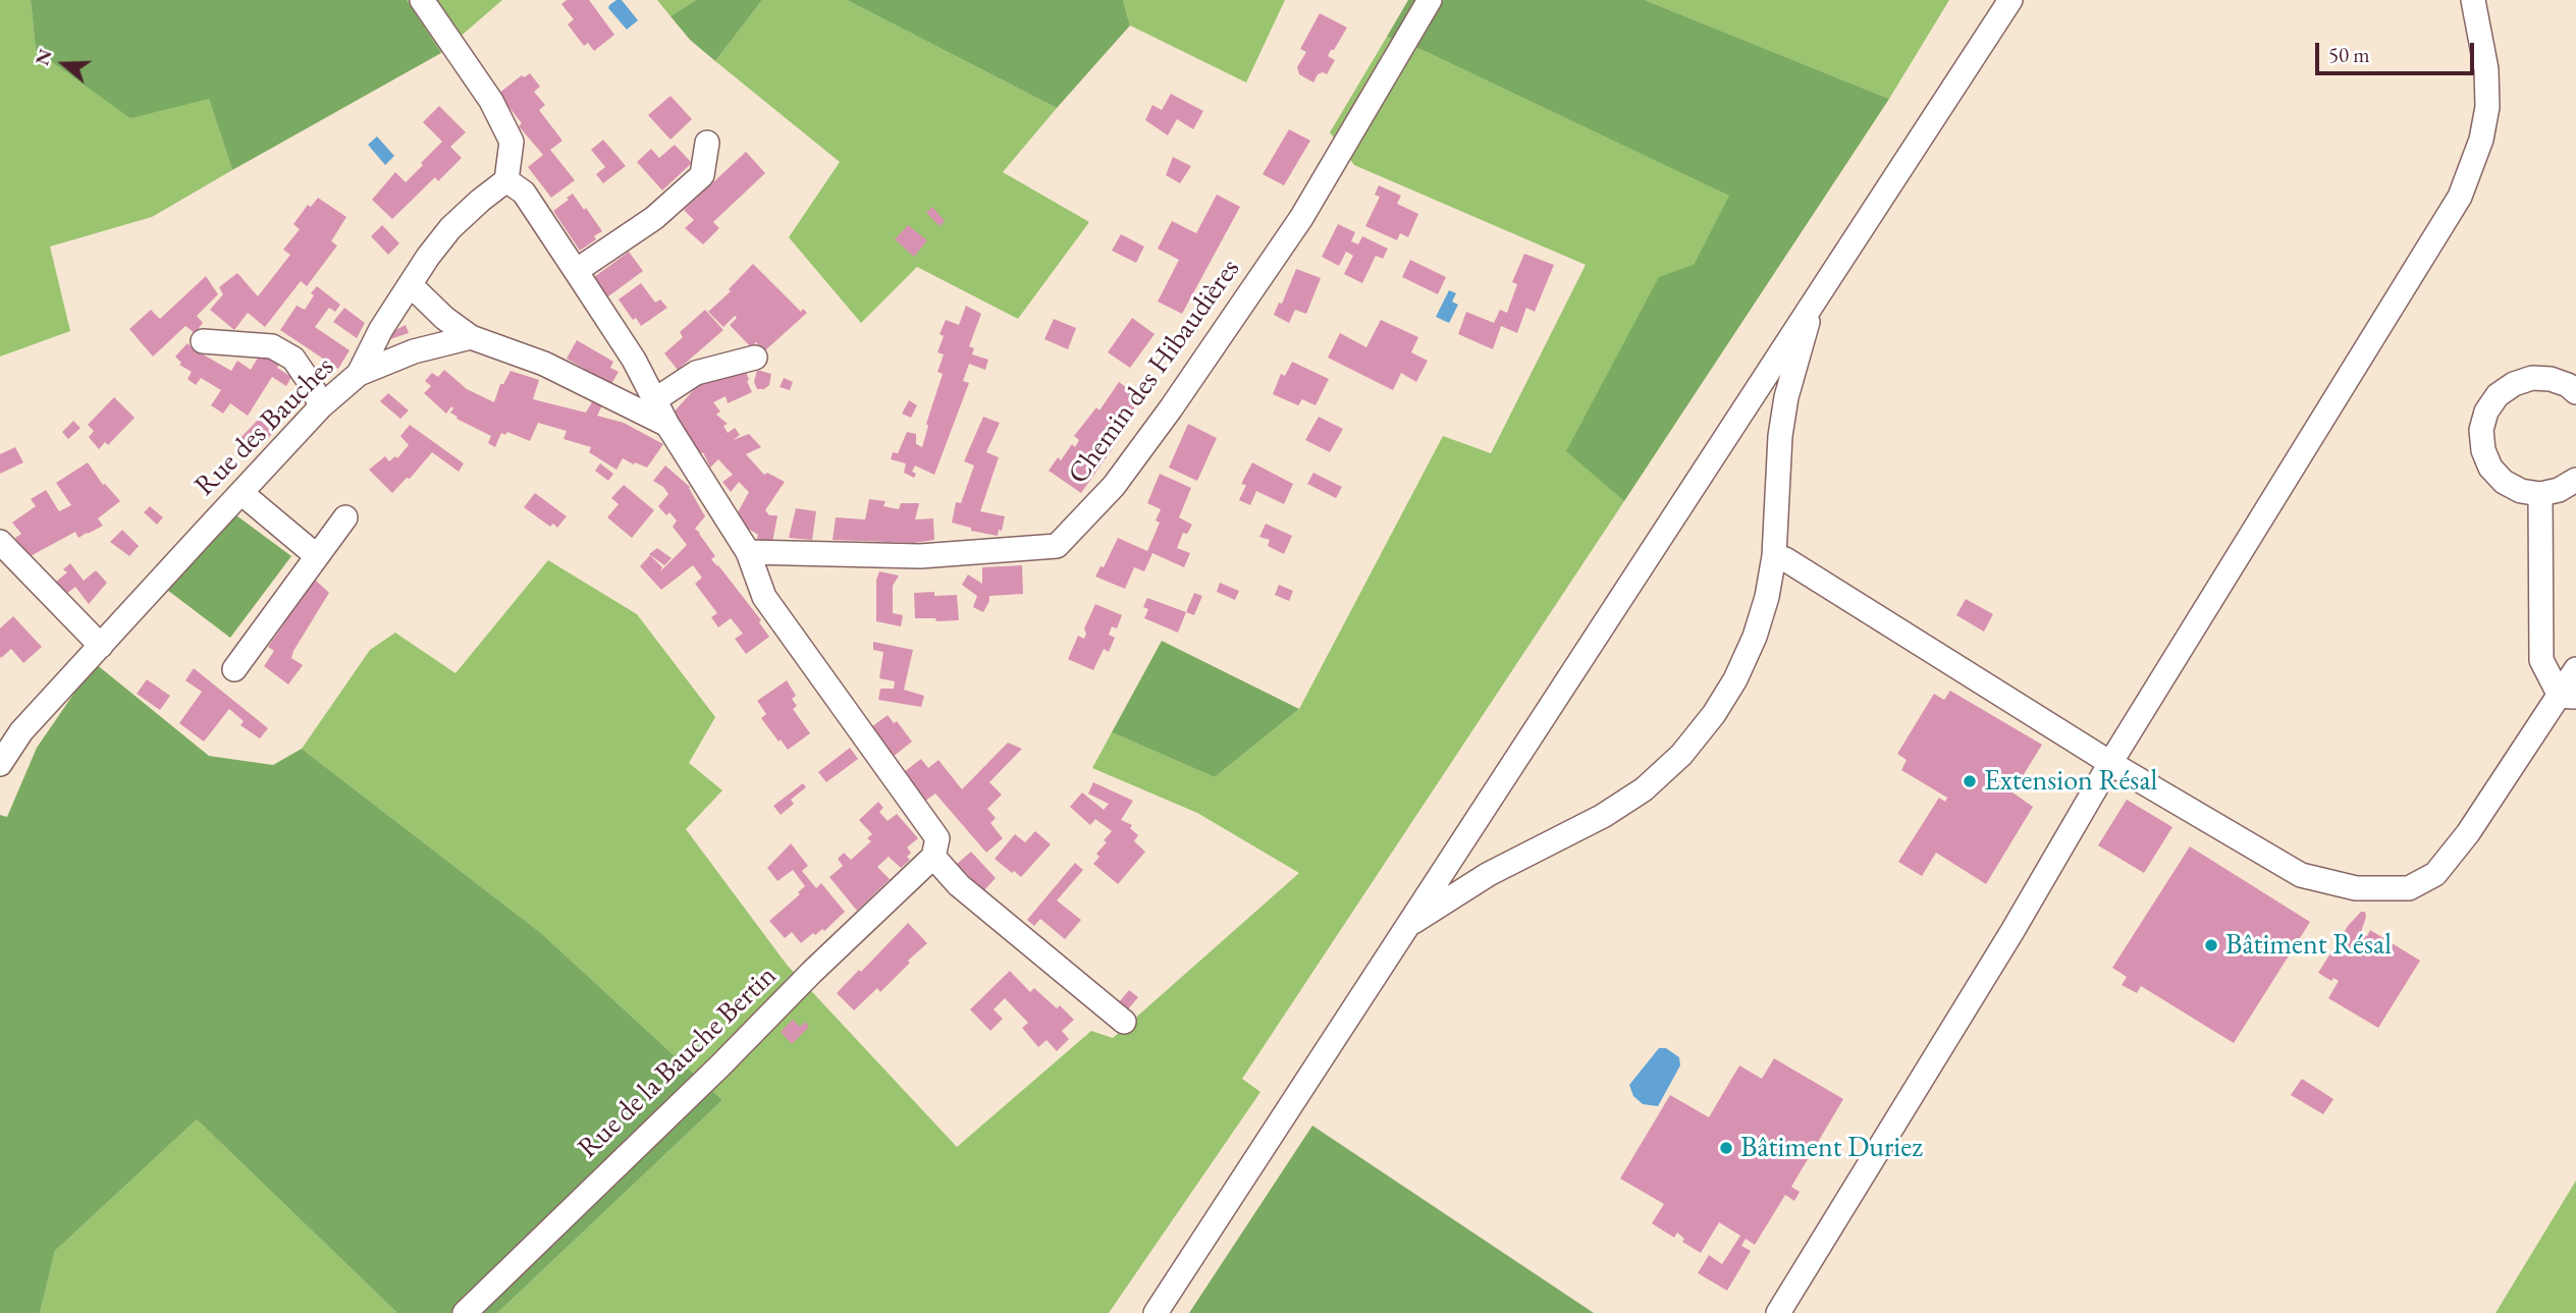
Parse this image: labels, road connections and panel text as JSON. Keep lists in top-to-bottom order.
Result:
{
  "streets": {
    "street": ["Chemin des Hibaudières", "Rue des Bauches", "Rue de la Bauche Bertin"]
  },
  "places": ["Extension Résal", "Bâtiment Résal", "Bâtiment Duriez"],
  "scale_bar": "50 m",
  "north": "left"
}
